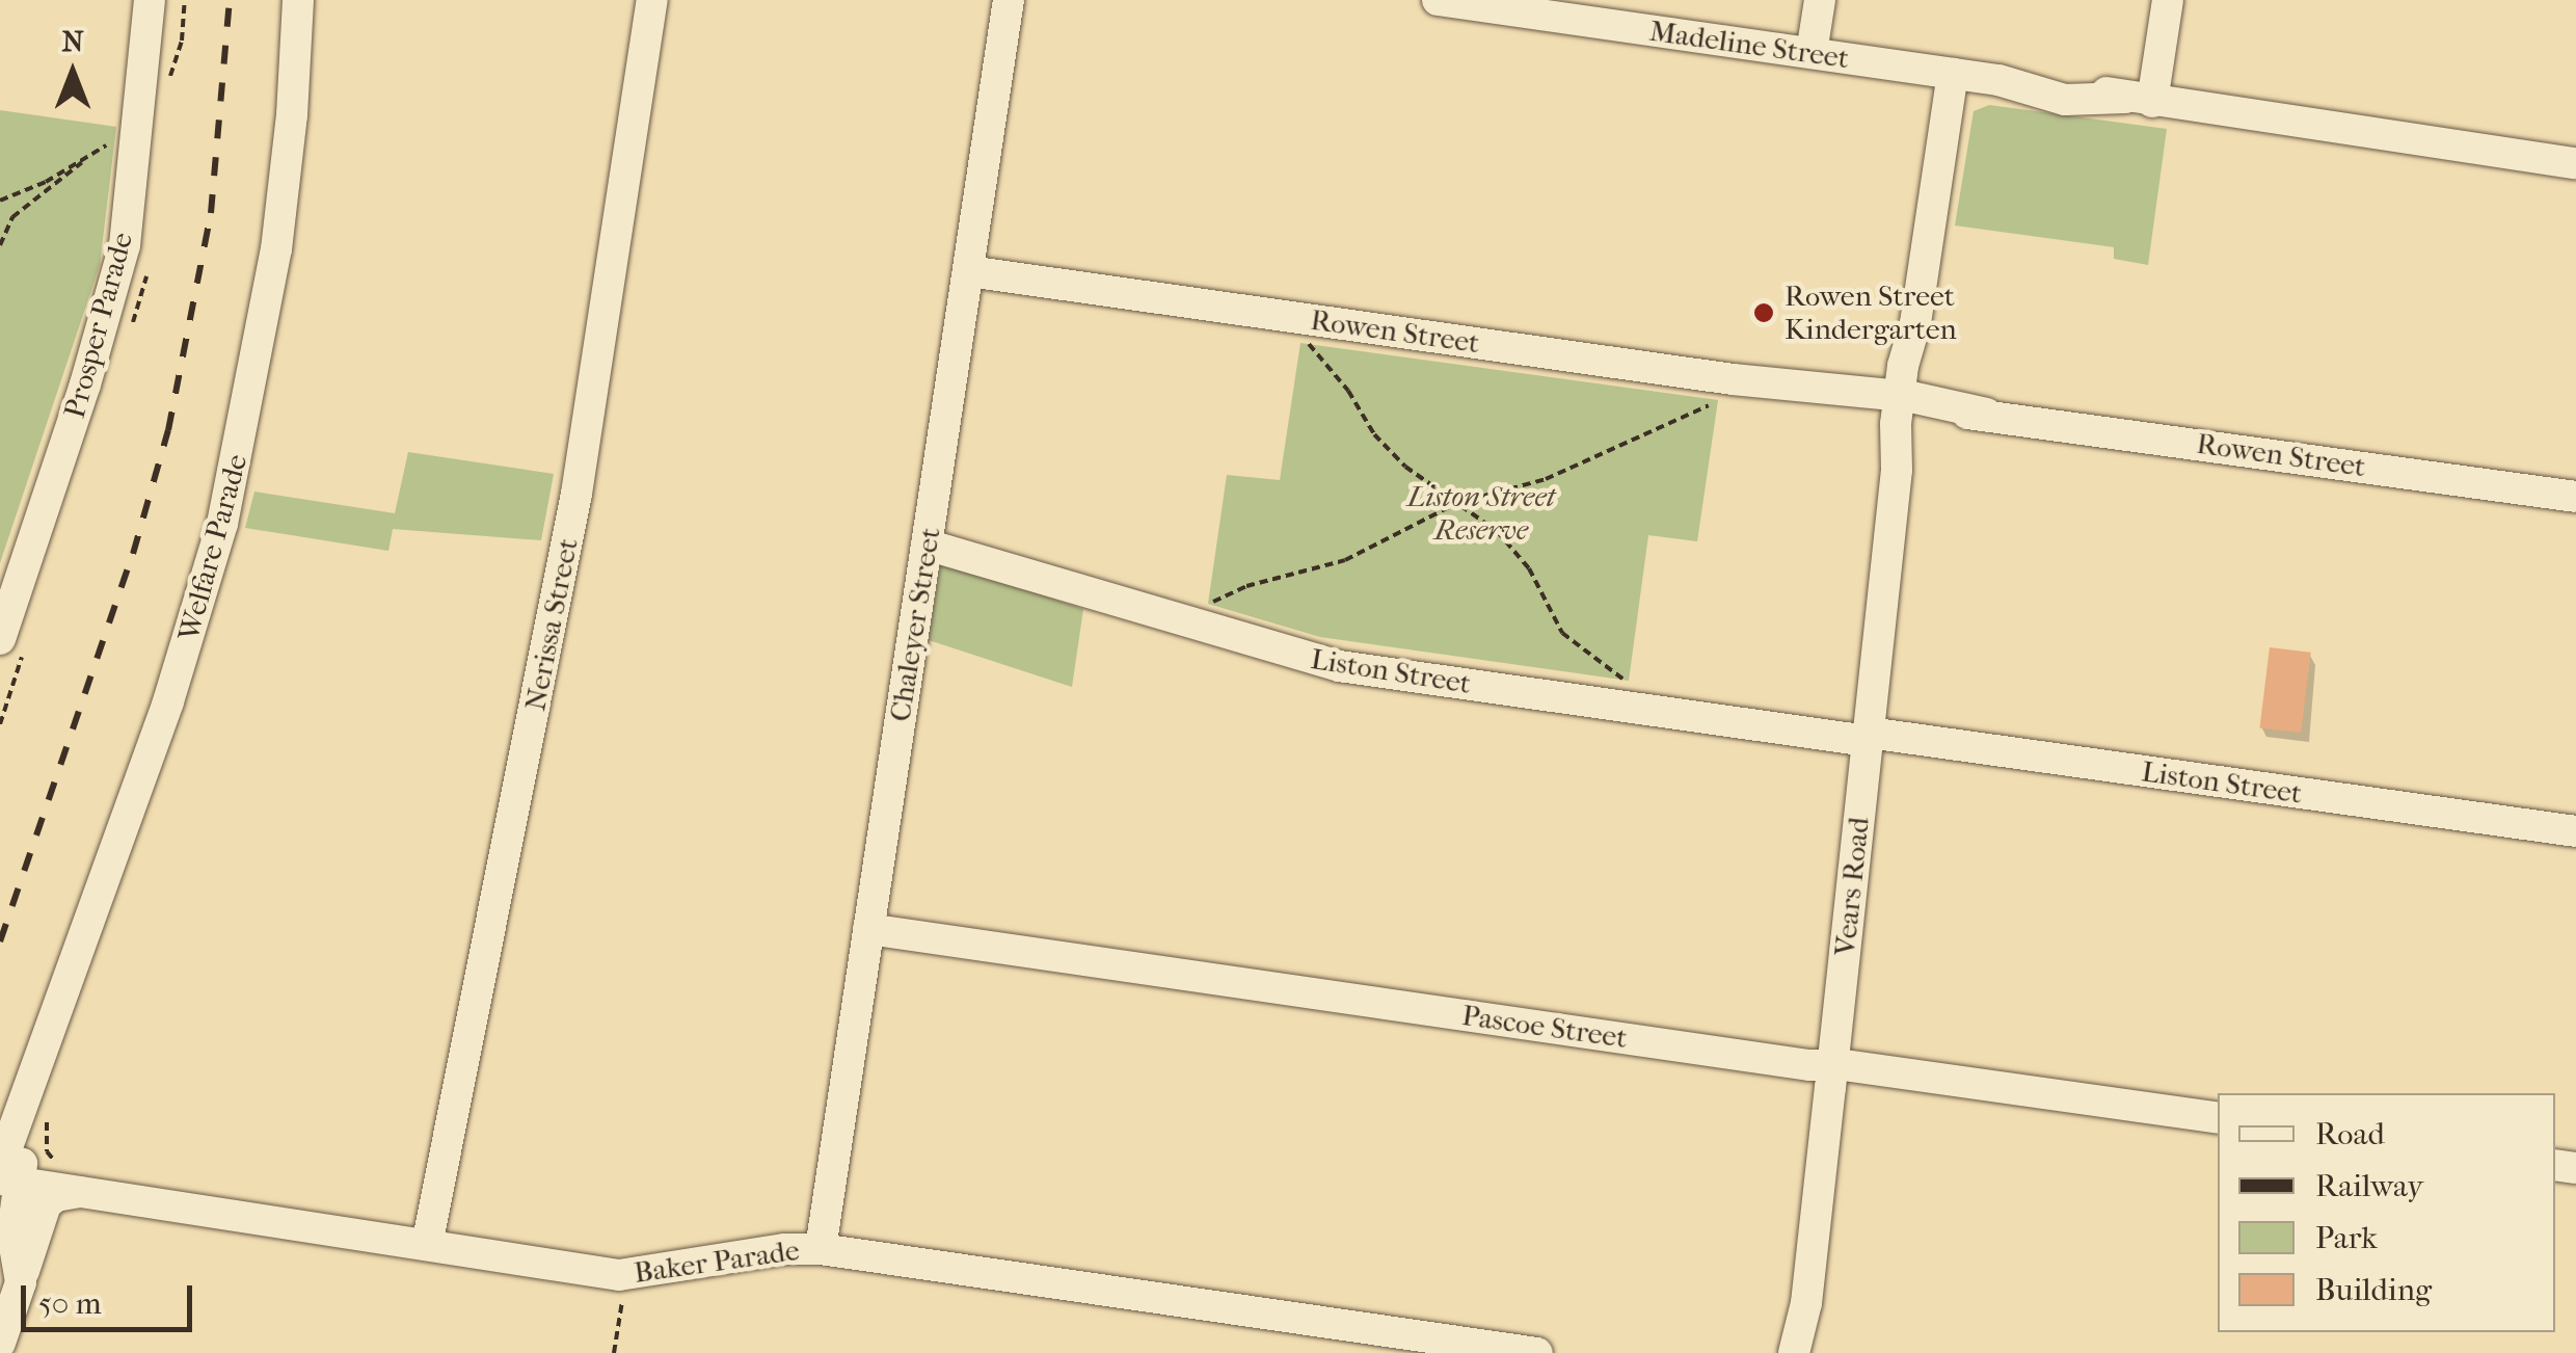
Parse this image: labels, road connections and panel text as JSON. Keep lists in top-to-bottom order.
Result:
{
  "streets": {
    "street": [
      "Madeline Street",
      "Prosper Parade",
      "Rowen Street",
      "Welfare Parade",
      "Nerissa Street",
      "Chaleyer Street",
      "Liston Street",
      "Vears Road",
      "Pascoe Street",
      "Baker Parade"
    ]
  },
  "crossings": [
    ["Madeline Street", "Vears Road"],
    ["Rowen Street", "Chaleyer Street"],
    ["Rowen Street", "Vears Road"],
    ["Welfare Parade", "Baker Parade"],
    ["Nerissa Street", "Baker Parade"],
    ["Chaleyer Street", "Liston Street"],
    ["Chaleyer Street", "Pascoe Street"],
    ["Chaleyer Street", "Baker Parade"],
    ["Liston Street", "Vears Road"],
    ["Vears Road", "Pascoe Street"]
  ],
  "parks": ["Liston Street Reserve"],
  "places": ["Rowen Street Kindergarten"],
  "legend": [
    "Road",
    "Railway",
    "Park",
    "Building"
  ],
  "scale_bar": "50 m",
  "north": "top"
}
